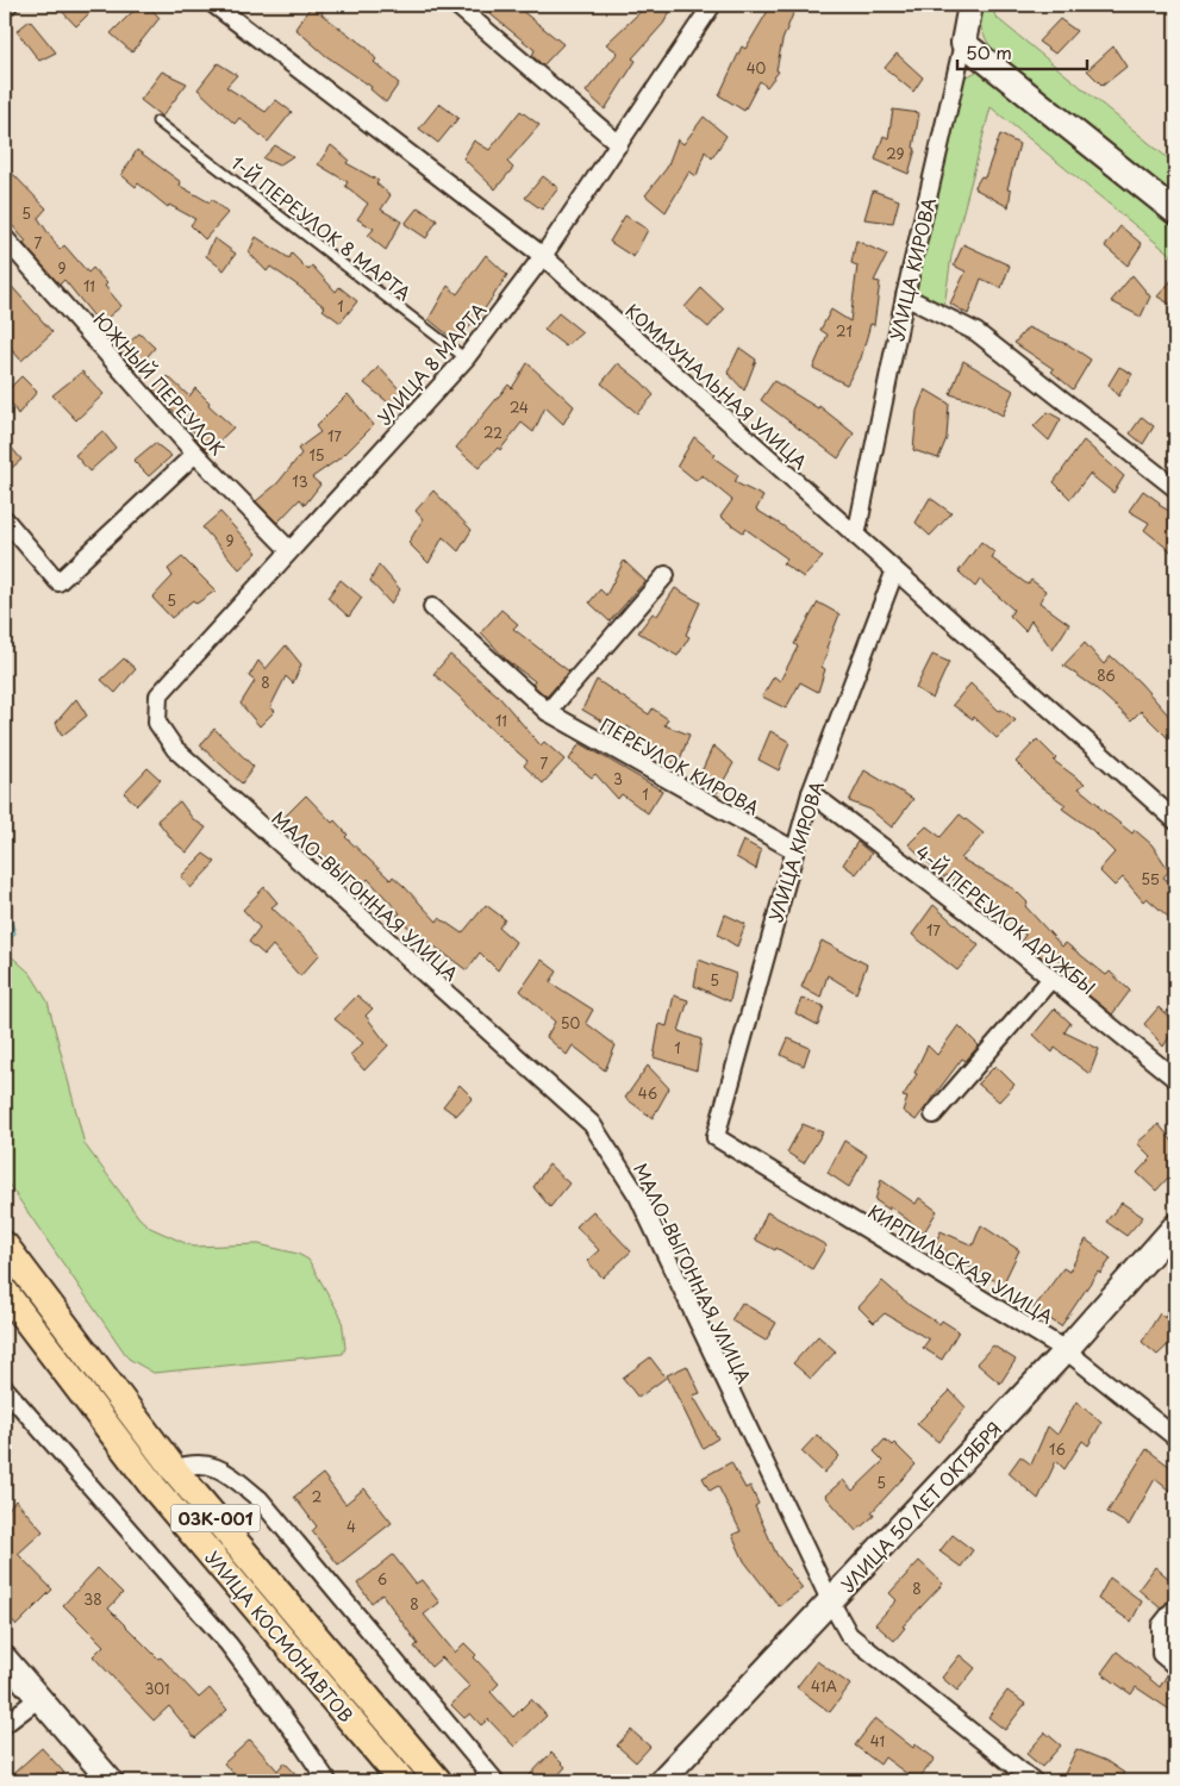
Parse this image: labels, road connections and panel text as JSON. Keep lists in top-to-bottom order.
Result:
{
  "streets": {
    "main road": [
      "УЛИЦА КИРОВА",
      "УЛИЦА 50 ЛЕТ ОКТЯБРЯ",
      "03К-001",
      "УЛИЦА КОСМОНАВТОВ"
    ],
    "street": [
      "УЛИЦА 8 МАРТА",
      "ЮЖНЫЙ ПЕРЕУЛОК",
      "КОММУНАЛЬНАЯ УЛИЦА",
      "ПЕРЕУЛОК КИРОВА",
      "МАЛО-ВЫГОННАЯ УЛИЦА",
      "4-Й ПЕРЕУЛОК ДРУЖБЫ",
      "КИРПИЛЬСКАЯ УЛИЦА"
    ],
    "lane": ["1-Й ПЕРЕУЛОК 8 МАРТА"]
  },
  "crossings": [
    ["1-Й ПЕРЕУЛОК 8 МАРТА", "УЛИЦА 8 МАРТА"],
    ["УЛИЦА КИРОВА", "КОММУНАЛЬНАЯ УЛИЦА"],
    ["УЛИЦА КИРОВА", "ПЕРЕУЛОК КИРОВА"],
    ["УЛИЦА КИРОВА", "4-Й ПЕРЕУЛОК ДРУЖБЫ"],
    ["УЛИЦА КИРОВА", "КИРПИЛЬСКАЯ УЛИЦА"],
    ["УЛИЦА 8 МАРТА", "ЮЖНЫЙ ПЕРЕУЛОК"],
    ["УЛИЦА 8 МАРТА", "КОММУНАЛЬНАЯ УЛИЦА"],
    ["УЛИЦА 8 МАРТА", "МАЛО-ВЫГОННАЯ УЛИЦА"],
    ["МАЛО-ВЫГОННАЯ УЛИЦА", "УЛИЦА 50 ЛЕТ ОКТЯБРЯ"],
    ["КИРПИЛЬСКАЯ УЛИЦА", "УЛИЦА 50 ЛЕТ ОКТЯБРЯ"]
  ],
  "house_numbers": [
    "40",
    "29",
    "5",
    "7",
    "9",
    "11",
    "1",
    "21",
    "24",
    "22",
    "17",
    "15",
    "13",
    "9",
    "5",
    "86",
    "8",
    "11",
    "7",
    "3",
    "1",
    "55",
    "17",
    "5",
    "50",
    "1",
    "46",
    "16",
    "5",
    "2",
    "4",
    "6",
    "8",
    "38",
    "8",
    "41А",
    "301",
    "41"
  ],
  "scale_bar": "50 m"
}
